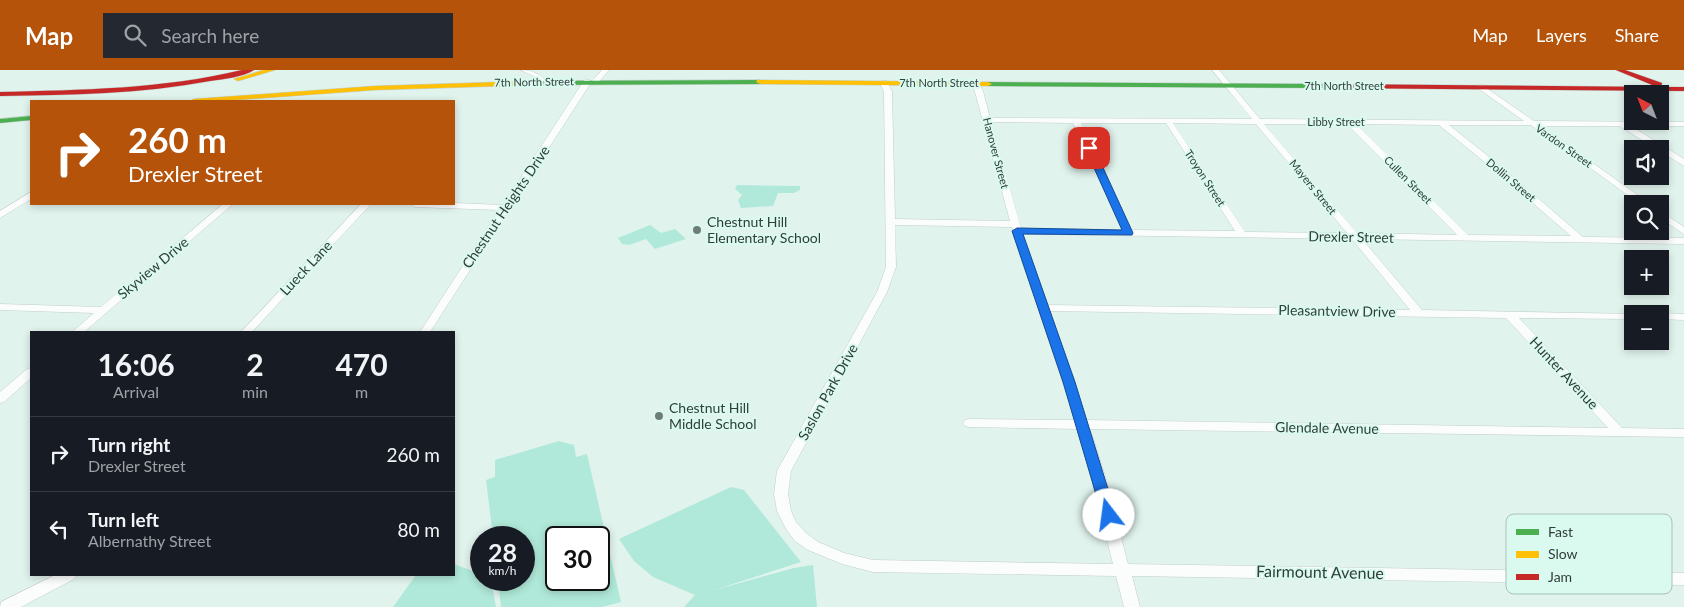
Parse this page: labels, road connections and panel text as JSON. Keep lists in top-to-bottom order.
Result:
{
  "streets": {
    "main road": ["7th North Street"],
    "street": [
      "Libby Street",
      "Vardon Street",
      "Hanover Street",
      "Troyon Street",
      "Cullen Street",
      "Dollin Street",
      "Mayers Street",
      "Chestnut Heights Drive",
      "Drexler Street",
      "Skyview Drive",
      "Lueck Lane",
      "Pleasantview Drive",
      "Hunter Avenue",
      "Saslon Park Drive",
      "Glendale Avenue",
      "Fairmount Avenue"
    ]
  },
  "crossings": [
    ["7th North Street", "Vardon Street"],
    ["7th North Street", "Hanover Street"],
    ["7th North Street", "Mayers Street"],
    ["7th North Street", "Chestnut Heights Drive"],
    ["7th North Street", "Saslon Park Drive"],
    ["Libby Street", "Vardon Street"],
    ["Libby Street", "Hanover Street"],
    ["Libby Street", "Troyon Street"],
    ["Libby Street", "Cullen Street"],
    ["Libby Street", "Dollin Street"],
    ["Libby Street", "Mayers Street"],
    ["Hanover Street", "Drexler Street"],
    ["Hanover Street", "Pleasantview Drive"],
    ["Hanover Street", "Glendale Avenue"],
    ["Hanover Street", "Fairmount Avenue"],
    ["Troyon Street", "Drexler Street"],
    ["Cullen Street", "Drexler Street"],
    ["Dollin Street", "Drexler Street"],
    ["Mayers Street", "Drexler Street"],
    ["Mayers Street", "Pleasantview Drive"],
    ["Drexler Street", "Saslon Park Drive"],
    ["Pleasantview Drive", "Hunter Avenue"],
    ["Hunter Avenue", "Glendale Avenue"],
    ["Saslon Park Drive", "Fairmount Avenue"]
  ],
  "places": ["Chestnut Hill Elementary School", "Chestnut Hill Middle School"],
  "legend": ["Fast", "Slow", "Jam"],
  "north": "top left",
  "page": {
    "header": "Map",
    "search": "Search here",
    "nav": ["Map", "Layers", "Share"],
    "map_buttons": ["+", "−"],
    "turn": ["260 m", "Drexler Street"],
    "eta": [
      "16:06",
      "Arrival",
      "2",
      "min",
      "470",
      "m"
    ],
    "list": [
      {
        "name": "Turn right",
        "note": "Drexler Street",
        "value": "260 m"
      },
      {
        "name": "Turn left",
        "note": "Albernathy Street",
        "value": "80 m"
      }
    ],
    "speed": "28 km/h",
    "limit": "30"
  }
}
